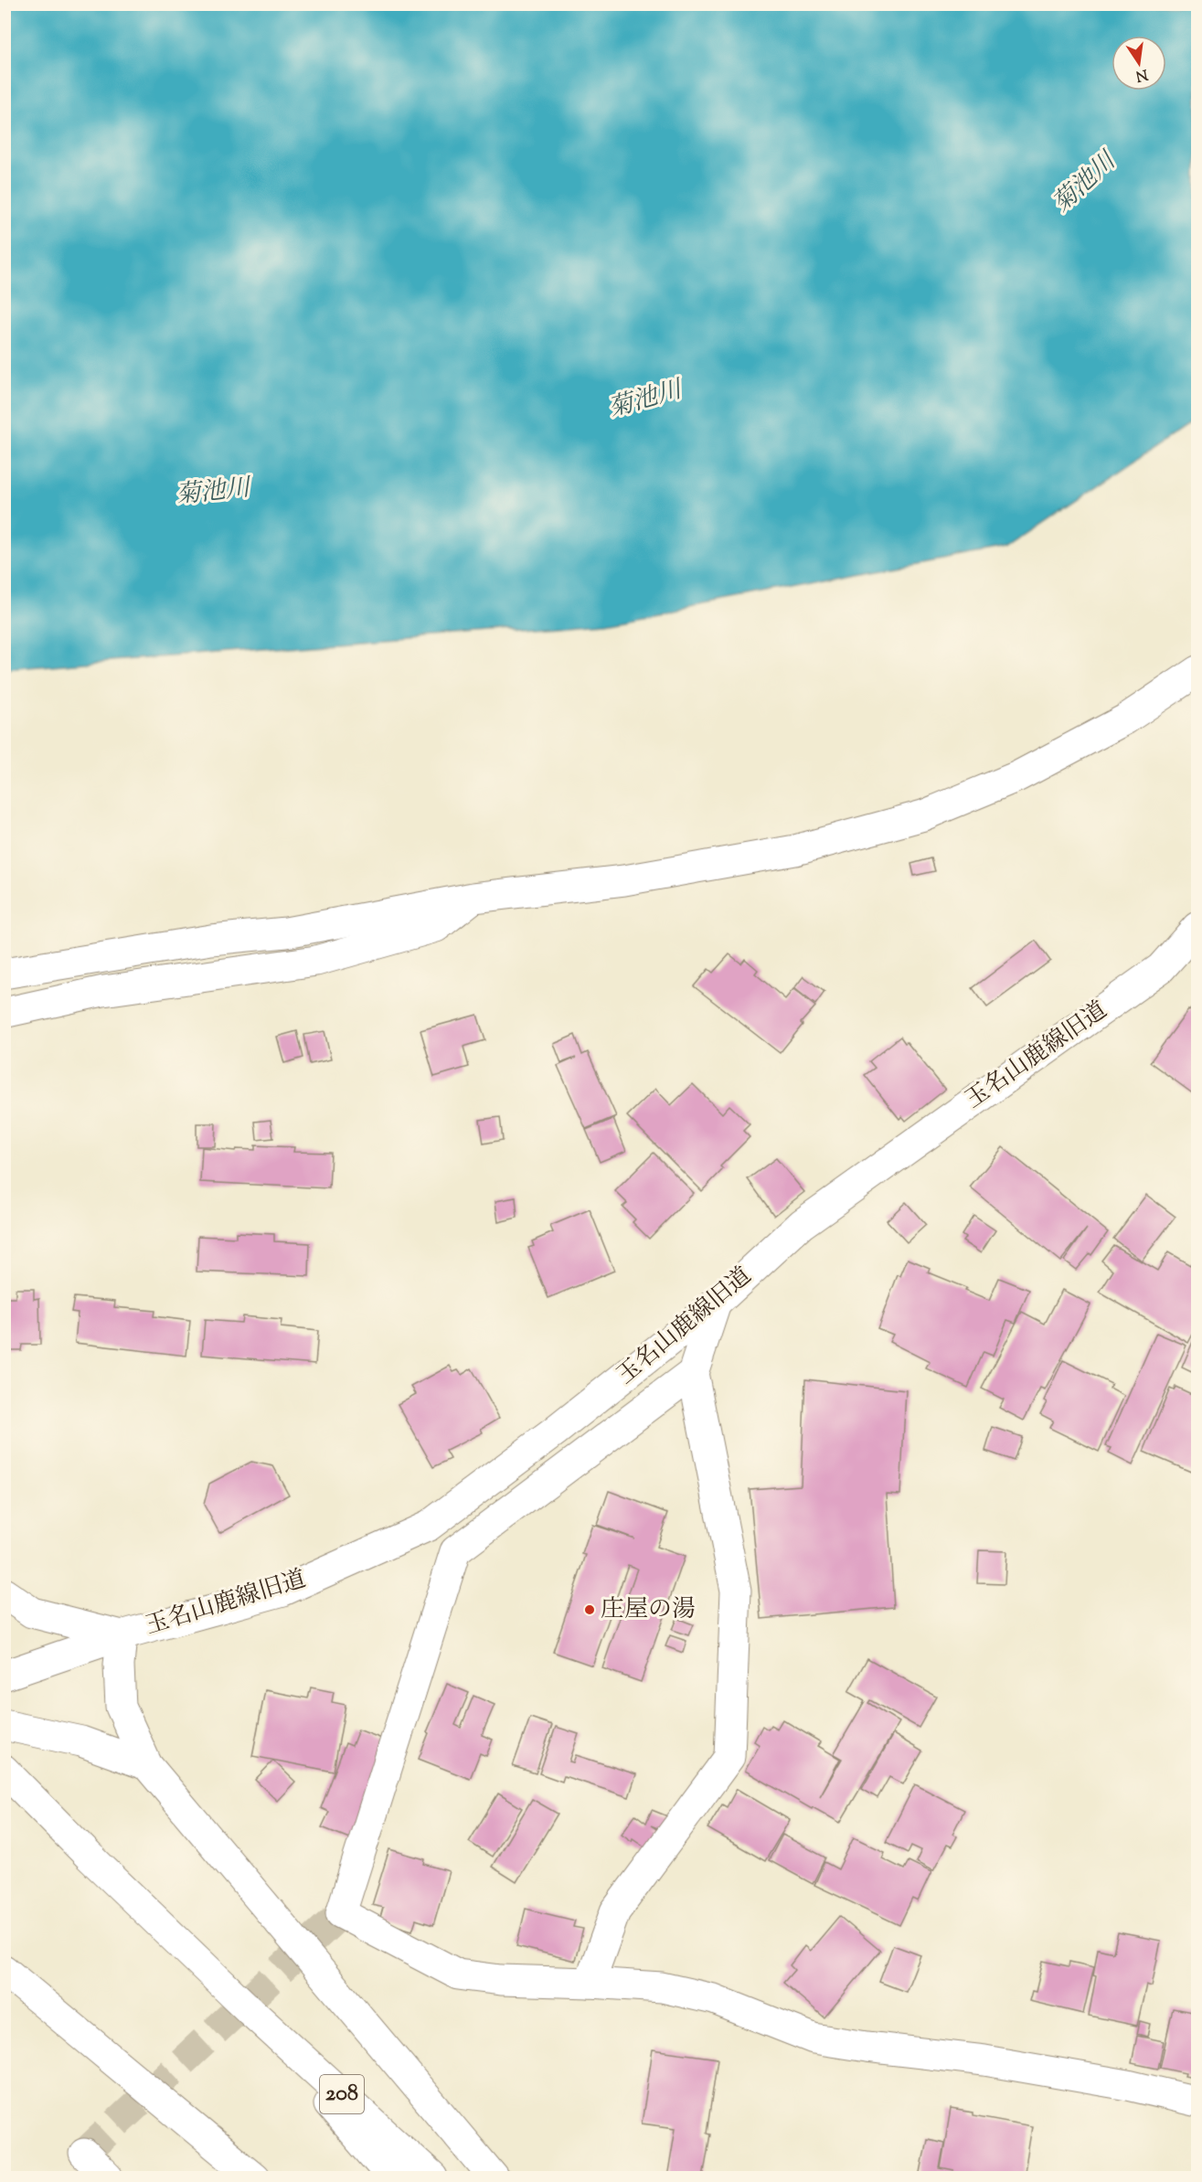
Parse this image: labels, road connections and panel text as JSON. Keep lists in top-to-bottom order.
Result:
{
  "streets": {
    "main road": ["玉名山鹿線旧道", "208"]
  },
  "water": ["菊池川"],
  "places": ["庄屋の湯"],
  "north": "bottom"
}
